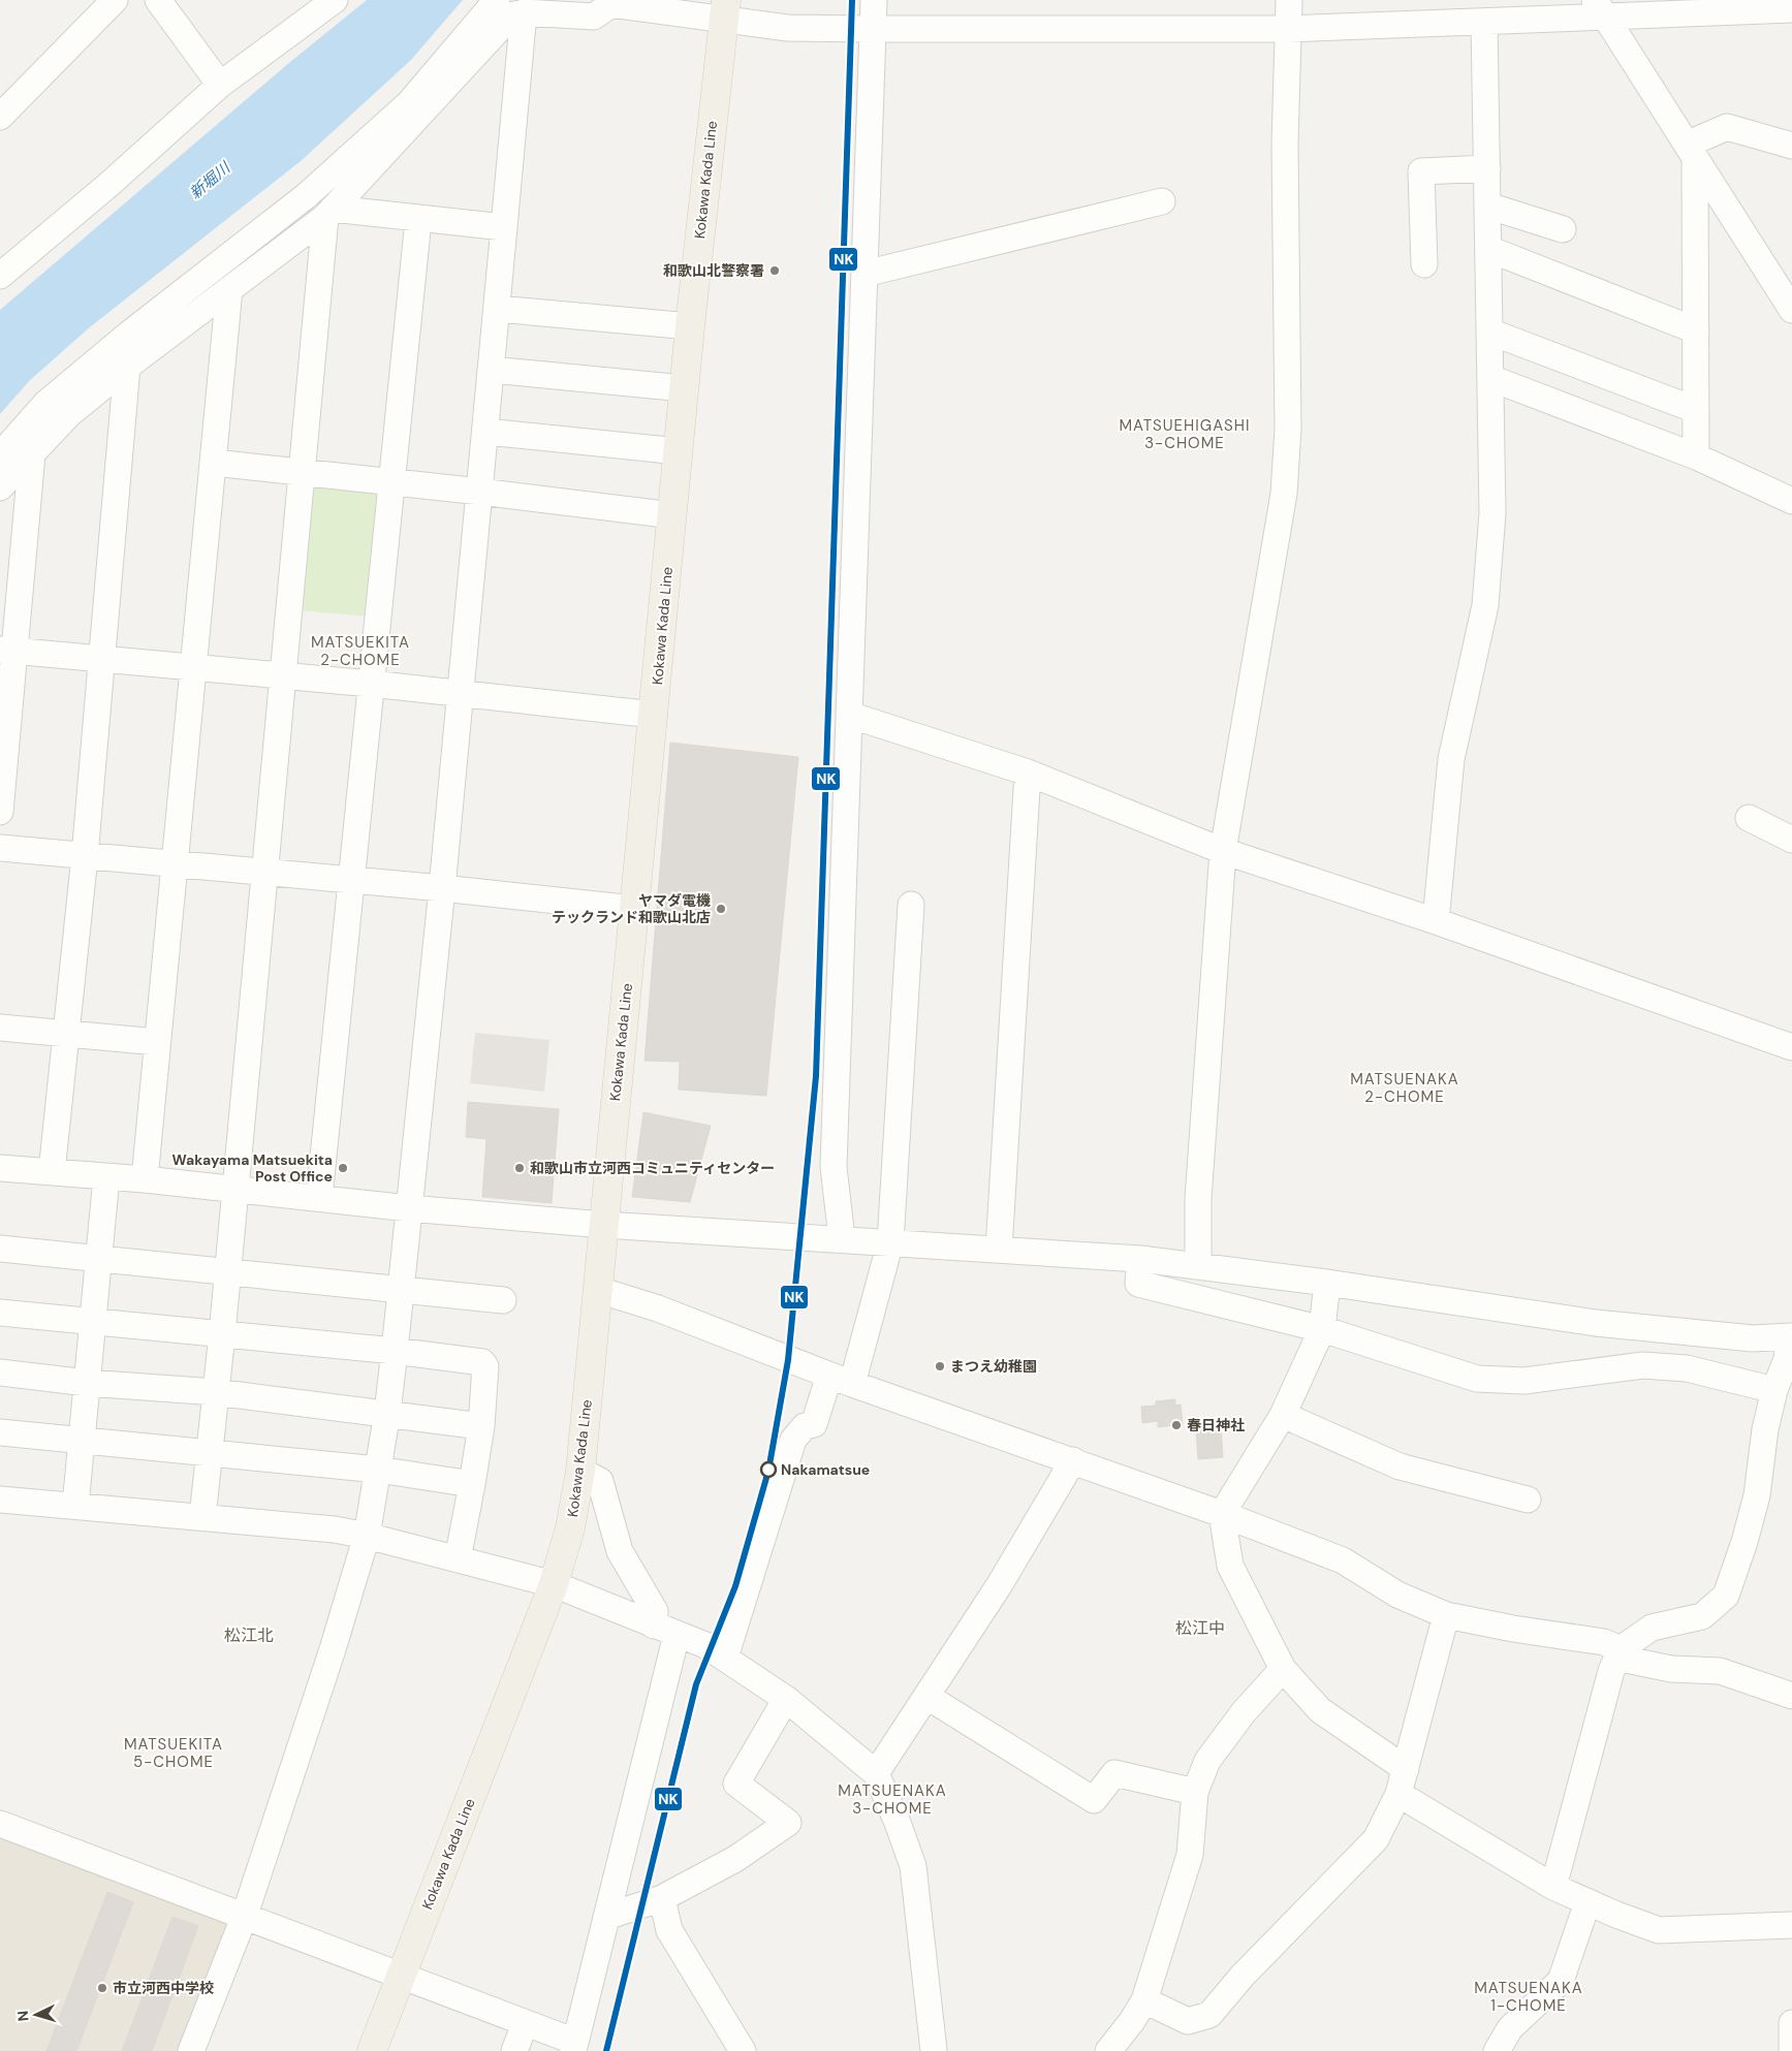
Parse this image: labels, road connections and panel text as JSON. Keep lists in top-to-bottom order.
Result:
{
  "streets": {
    "main road": ["Kokawa Kada Line"]
  },
  "districts": [
    "MATSUEHIGASHI 3-CHOME",
    "MATSUEKITA 2-CHOME",
    "MATSUENAKA 2-CHOME",
    "松江中",
    "松江北",
    "MATSUEKITA 5-CHOME",
    "MATSUENAKA 3-CHOME",
    "MATSUENAKA 1-CHOME"
  ],
  "water": ["新堀川"],
  "places": [
    "和歌山北警察署",
    "ヤマダ電機 テックランド和歌山北店",
    "Wakayama Matsuekita Post Office",
    "和歌山市立河西コミュニティセンター",
    "まつえ幼稚園",
    "春日神社",
    "Nakamatsue",
    "市立河西中学校"
  ],
  "lines": ["transit line NK"],
  "north": "left"
}
